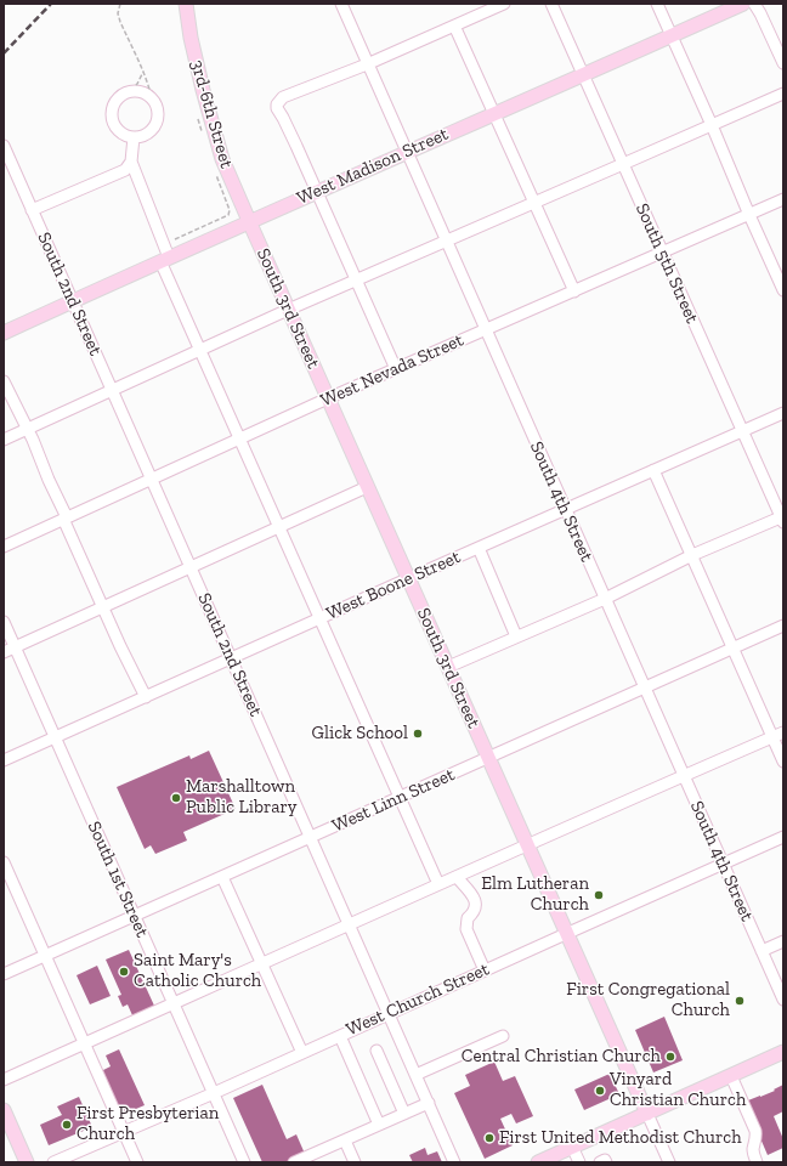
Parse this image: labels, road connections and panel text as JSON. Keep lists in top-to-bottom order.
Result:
{
  "streets": {
    "main road": ["3rd-6th Street", "West Madison Street", "South 3rd Street"],
    "street": [
      "South 5th Street",
      "South 2nd Street",
      "West Nevada Street",
      "South 4th Street",
      "West Boone Street",
      "West Linn Street",
      "South 1st Street",
      "West Church Street"
    ]
  },
  "crossings": [
    ["3rd-6th Street", "West Madison Street"],
    ["3rd-6th Street", "South 3rd Street"],
    ["West Madison Street", "South 5th Street"],
    ["West Madison Street", "South 2nd Street"],
    ["West Madison Street", "South 3rd Street"],
    ["West Madison Street", "South 4th Street"],
    ["South 5th Street", "West Nevada Street"],
    ["South 5th Street", "West Boone Street"],
    ["South 2nd Street", "West Nevada Street"],
    ["South 2nd Street", "West Boone Street"],
    ["South 2nd Street", "West Linn Street"],
    ["South 2nd Street", "West Church Street"],
    ["South 3rd Street", "West Nevada Street"],
    ["South 3rd Street", "West Boone Street"],
    ["South 3rd Street", "West Linn Street"],
    ["South 3rd Street", "West Church Street"],
    ["West Nevada Street", "South 4th Street"],
    ["South 4th Street", "West Boone Street"],
    ["South 4th Street", "West Linn Street"],
    ["South 4th Street", "West Church Street"],
    ["West Boone Street", "South 1st Street"],
    ["West Linn Street", "South 1st Street"],
    ["South 1st Street", "West Church Street"]
  ],
  "places": [
    "Glick School",
    "Marshalltown Public Library",
    "Elm Lutheran Church",
    "Saint Mary's Catholic Church",
    "First Congregational Church",
    "Central Christian Church",
    "Vinyard Christian Church",
    "First Presbyterian Church",
    "First United Methodist Church"
  ]
}
